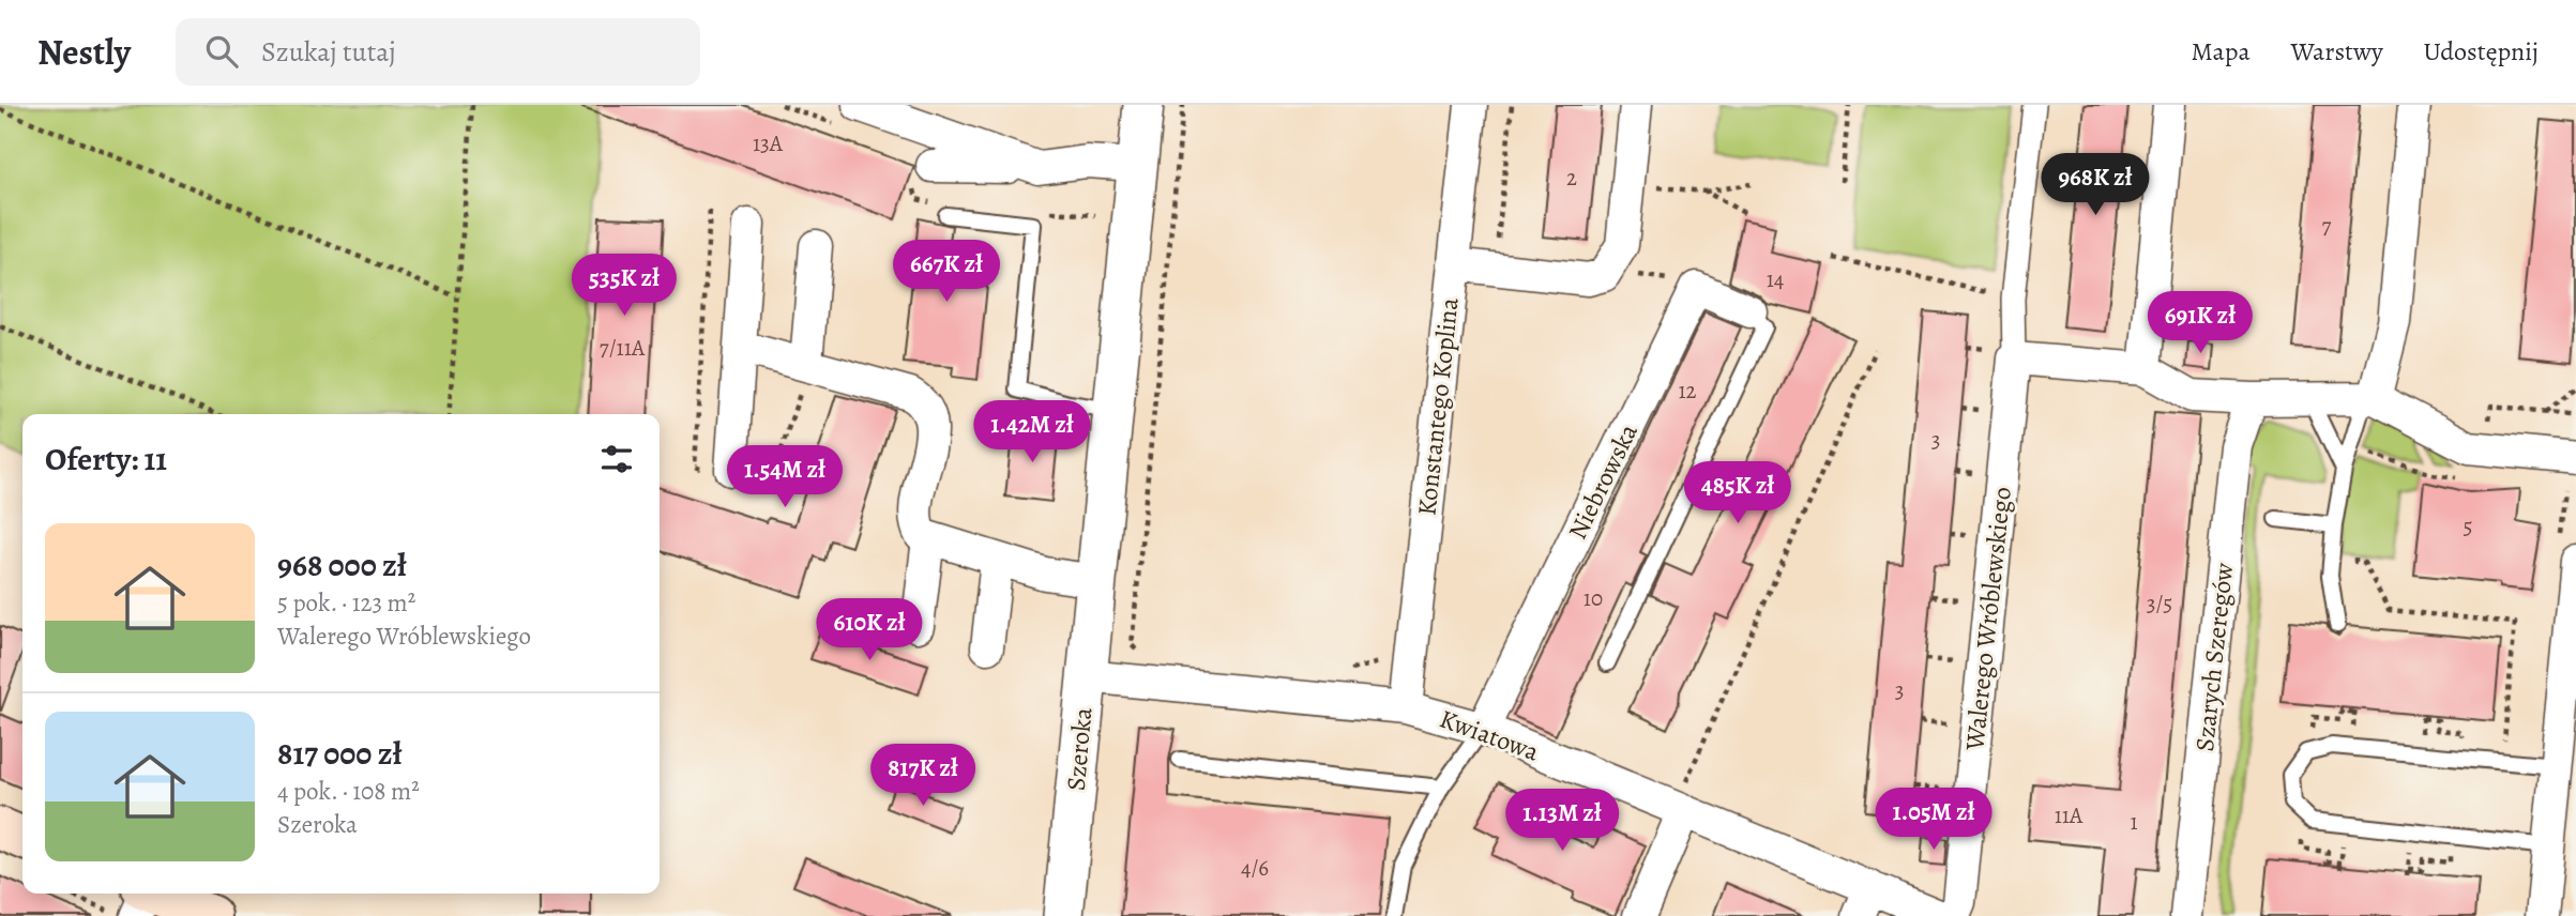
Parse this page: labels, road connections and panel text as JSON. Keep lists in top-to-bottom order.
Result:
{
  "streets": {
    "street": [
      "Konstantego Koplina",
      "Niebrowska",
      "Walerego Wróblewskiego",
      "Szarych Szeregów",
      "Kwiatowa",
      "Szeroka"
    ]
  },
  "crossings": [
    ["Konstantego Koplina", "Kwiatowa"],
    ["Niebrowska", "Kwiatowa"],
    ["Kwiatowa", "Szeroka"]
  ],
  "house_numbers": [
    "13A",
    "2",
    "7",
    "14",
    "7/11A",
    "12",
    "3",
    "5",
    "10",
    "3/5",
    "3",
    "11A",
    "1",
    "4/6"
  ],
  "page": {
    "header": "Nestly",
    "search": "Szukaj tutaj",
    "nav": ["Mapa", "Warstwy", "Udostępnij"],
    "price": [
      "968K zł",
      "667K zł",
      "535K zł",
      "691K zł",
      "1.42M zł",
      "1.54M zł",
      "485K zł",
      "610K zł",
      "817K zł",
      "1.05M zł",
      "1.13M zł"
    ],
    "heading": "Oferty: 11",
    "list": [
      {
        "name": "968 000 zł",
        "note": "5 pok. · 123 m² · Walerego Wróblewskiego"
      },
      {
        "name": "817 000 zł",
        "note": "4 pok. · 108 m² · Szeroka"
      }
    ]
  }
}
